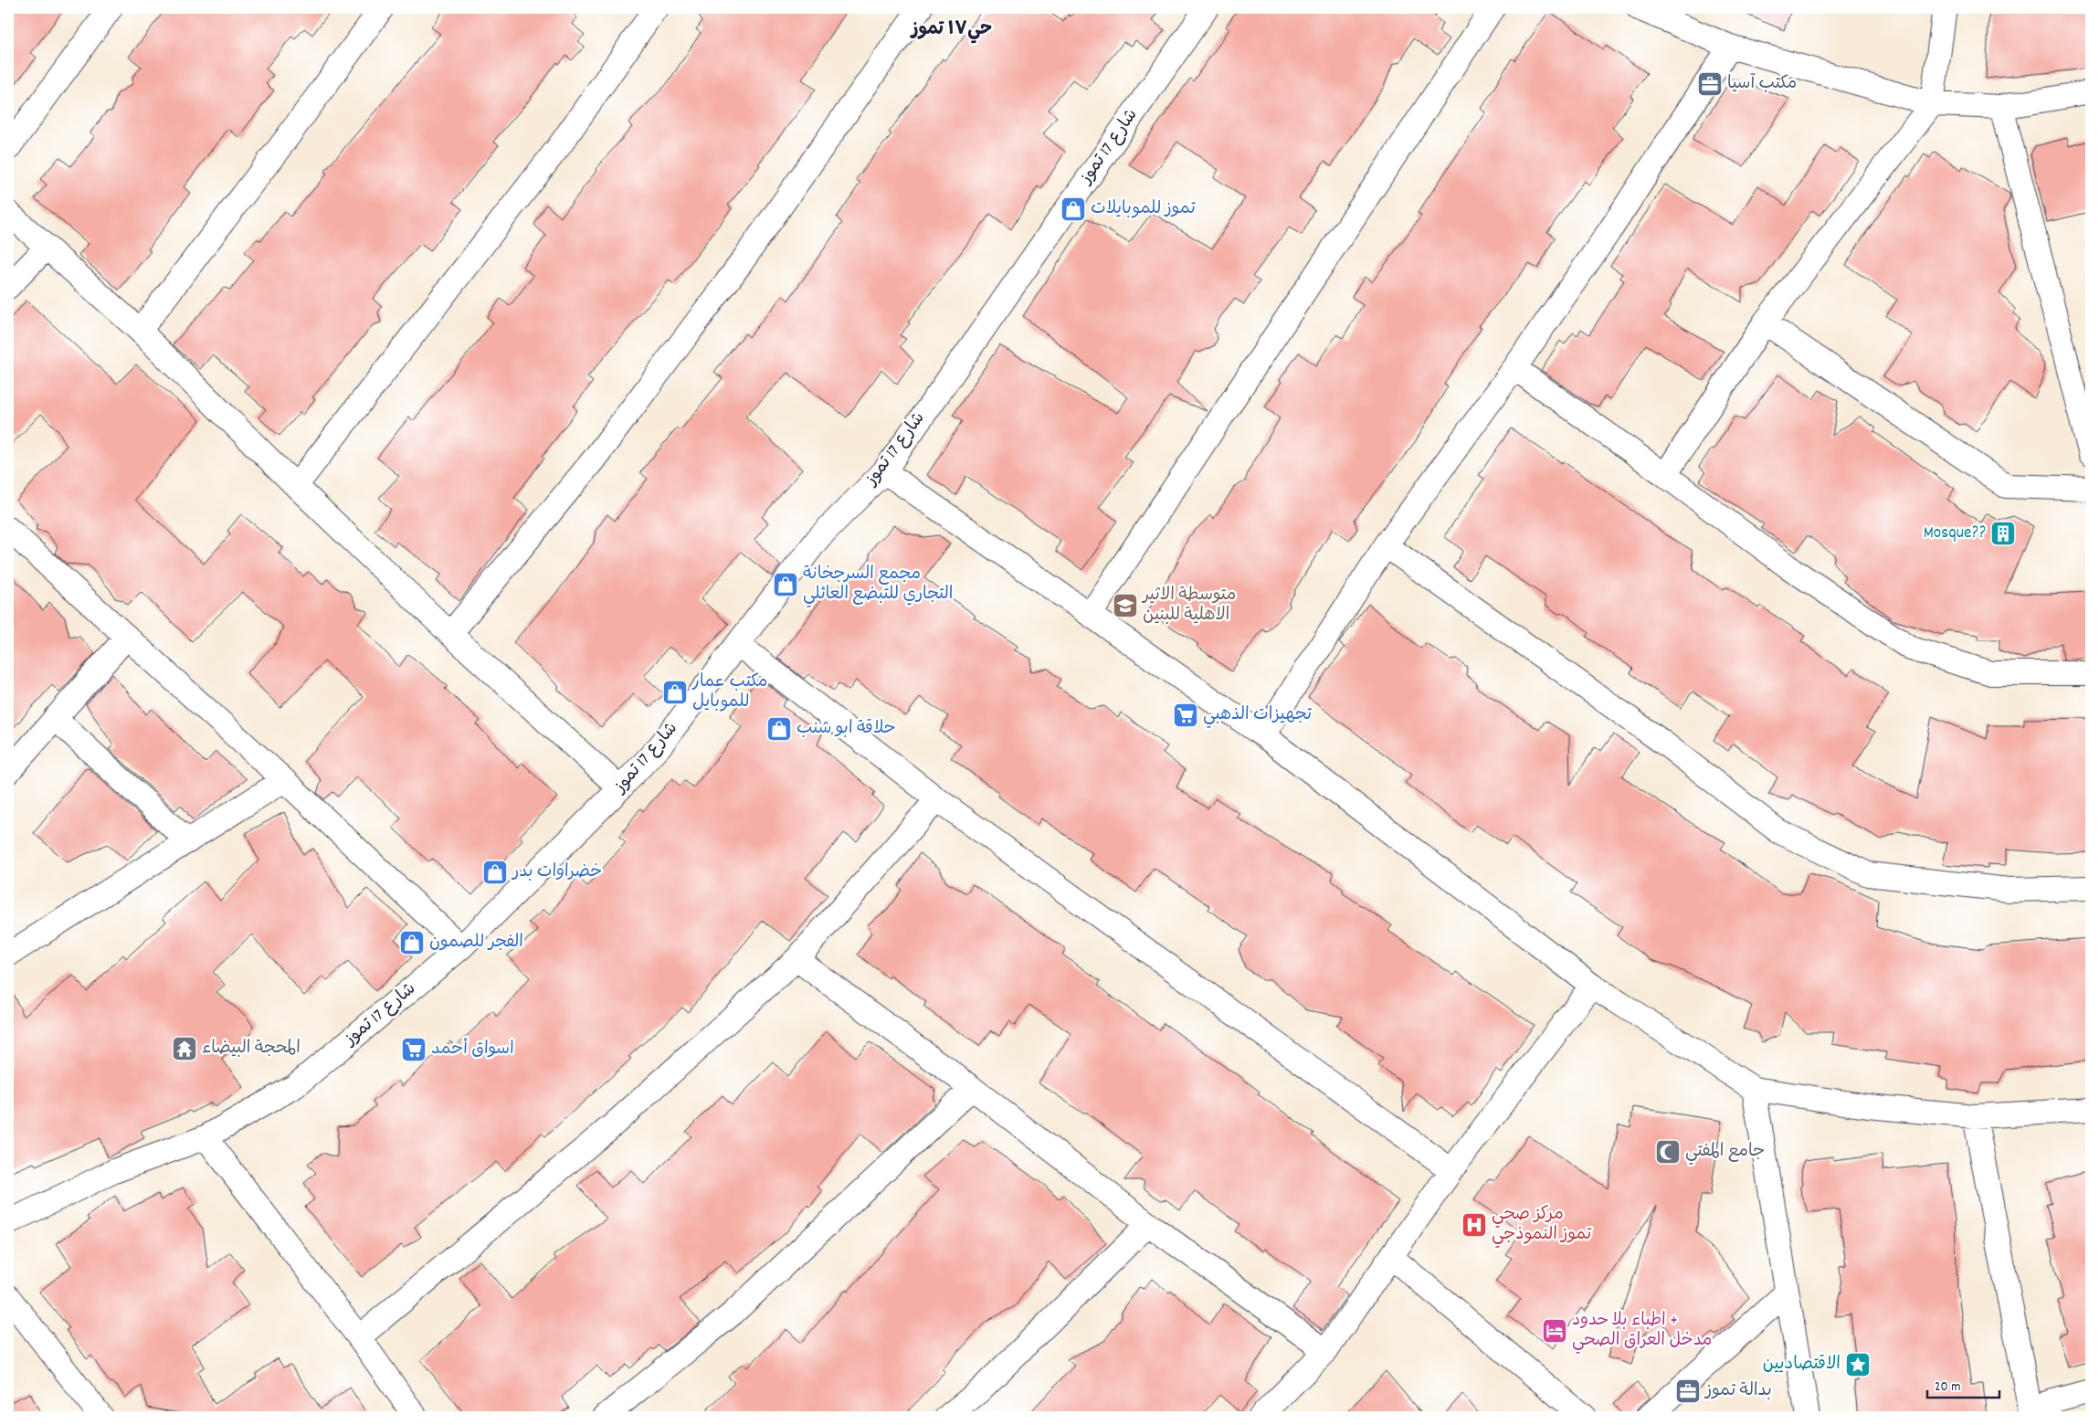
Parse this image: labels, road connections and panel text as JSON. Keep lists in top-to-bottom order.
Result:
{
  "streets": {
    "street": ["شارع 17 تموز"]
  },
  "districts": ["حي۱۷ تموز"],
  "places": {
    "office": ["مكتب آسيا", "بدالة تموز"],
    "shop": [
      "تموز للموبايلات",
      "مجمع السرجخانة التجاري للتبضع العائلي",
      "مكتب عمار للموبايل",
      "حلاقة ابو شنب",
      "خضراوات بدر",
      "الفجر للصمون"
    ],
    "building": ["Mosque??"],
    "school or university": ["متوسطة الاثير الاهلية للبنين"],
    "supermarket": ["تجهيزات الذهبي", "اسواق أحمد"],
    "temple": ["المحجة البيضاء"],
    "mosque": ["جامع المفتي"],
    "hospital": ["مركز صحي تموز النموذجي"],
    "hotel": ["اطباء بلا حدود + مدخل العراق الصحي"],
    "place": ["الاقتصاديين"]
  },
  "scale_bar": "20 m"
}
